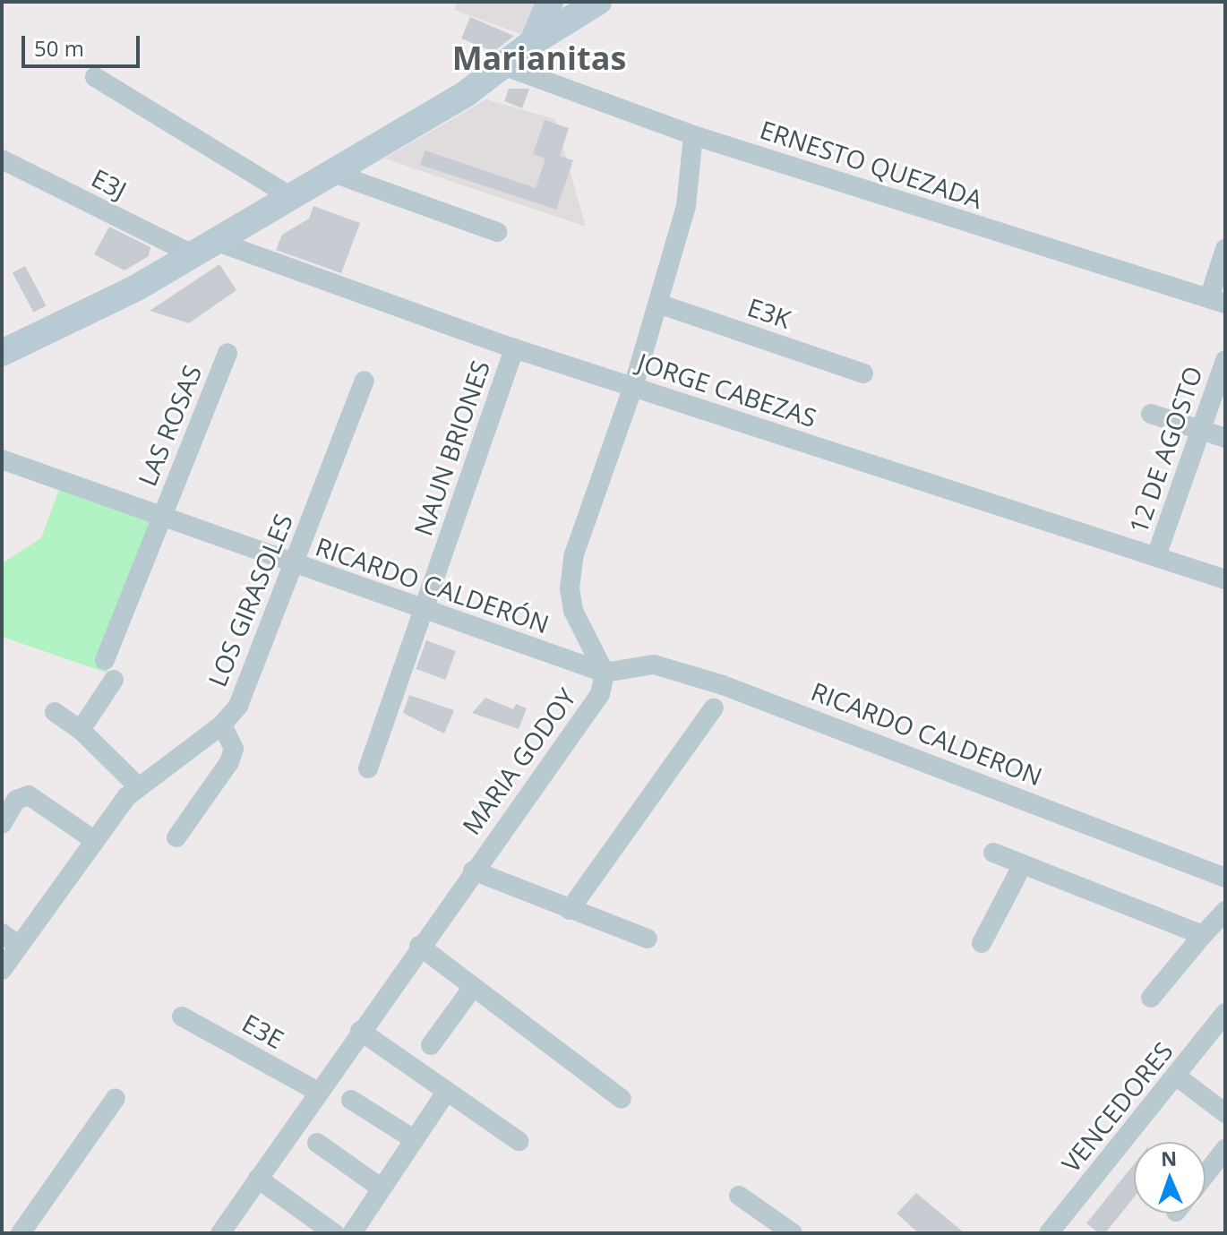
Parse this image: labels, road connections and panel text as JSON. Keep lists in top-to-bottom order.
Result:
{
  "streets": {
    "street": [
      "ERNESTO QUEZADA",
      "E3J",
      "E3K",
      "JORGE CABEZAS",
      "LAS ROSAS",
      "NAUN BRIONES",
      "12 DE AGOSTO",
      "RICARDO CALDERÓN",
      "LOS GIRASOLES",
      "RICARDO CALDERON",
      "MARIA GODOY",
      "E3E",
      "VENCEDORES"
    ]
  },
  "crossings": [
    ["ERNESTO QUEZADA", "MARIA GODOY"],
    ["E3J", "JORGE CABEZAS"],
    ["E3K", "MARIA GODOY"],
    ["JORGE CABEZAS", "NAUN BRIONES"],
    ["JORGE CABEZAS", "12 DE AGOSTO"],
    ["JORGE CABEZAS", "MARIA GODOY"],
    ["LAS ROSAS", "RICARDO CALDERÓN"],
    ["NAUN BRIONES", "RICARDO CALDERÓN"],
    ["RICARDO CALDERÓN", "LOS GIRASOLES"],
    ["RICARDO CALDERÓN", "RICARDO CALDERON"],
    ["RICARDO CALDERÓN", "MARIA GODOY"],
    ["RICARDO CALDERON", "MARIA GODOY"],
    ["MARIA GODOY", "E3E"]
  ],
  "districts": ["Marianitas"],
  "scale_bar": "50 m",
  "north": "top"
}
